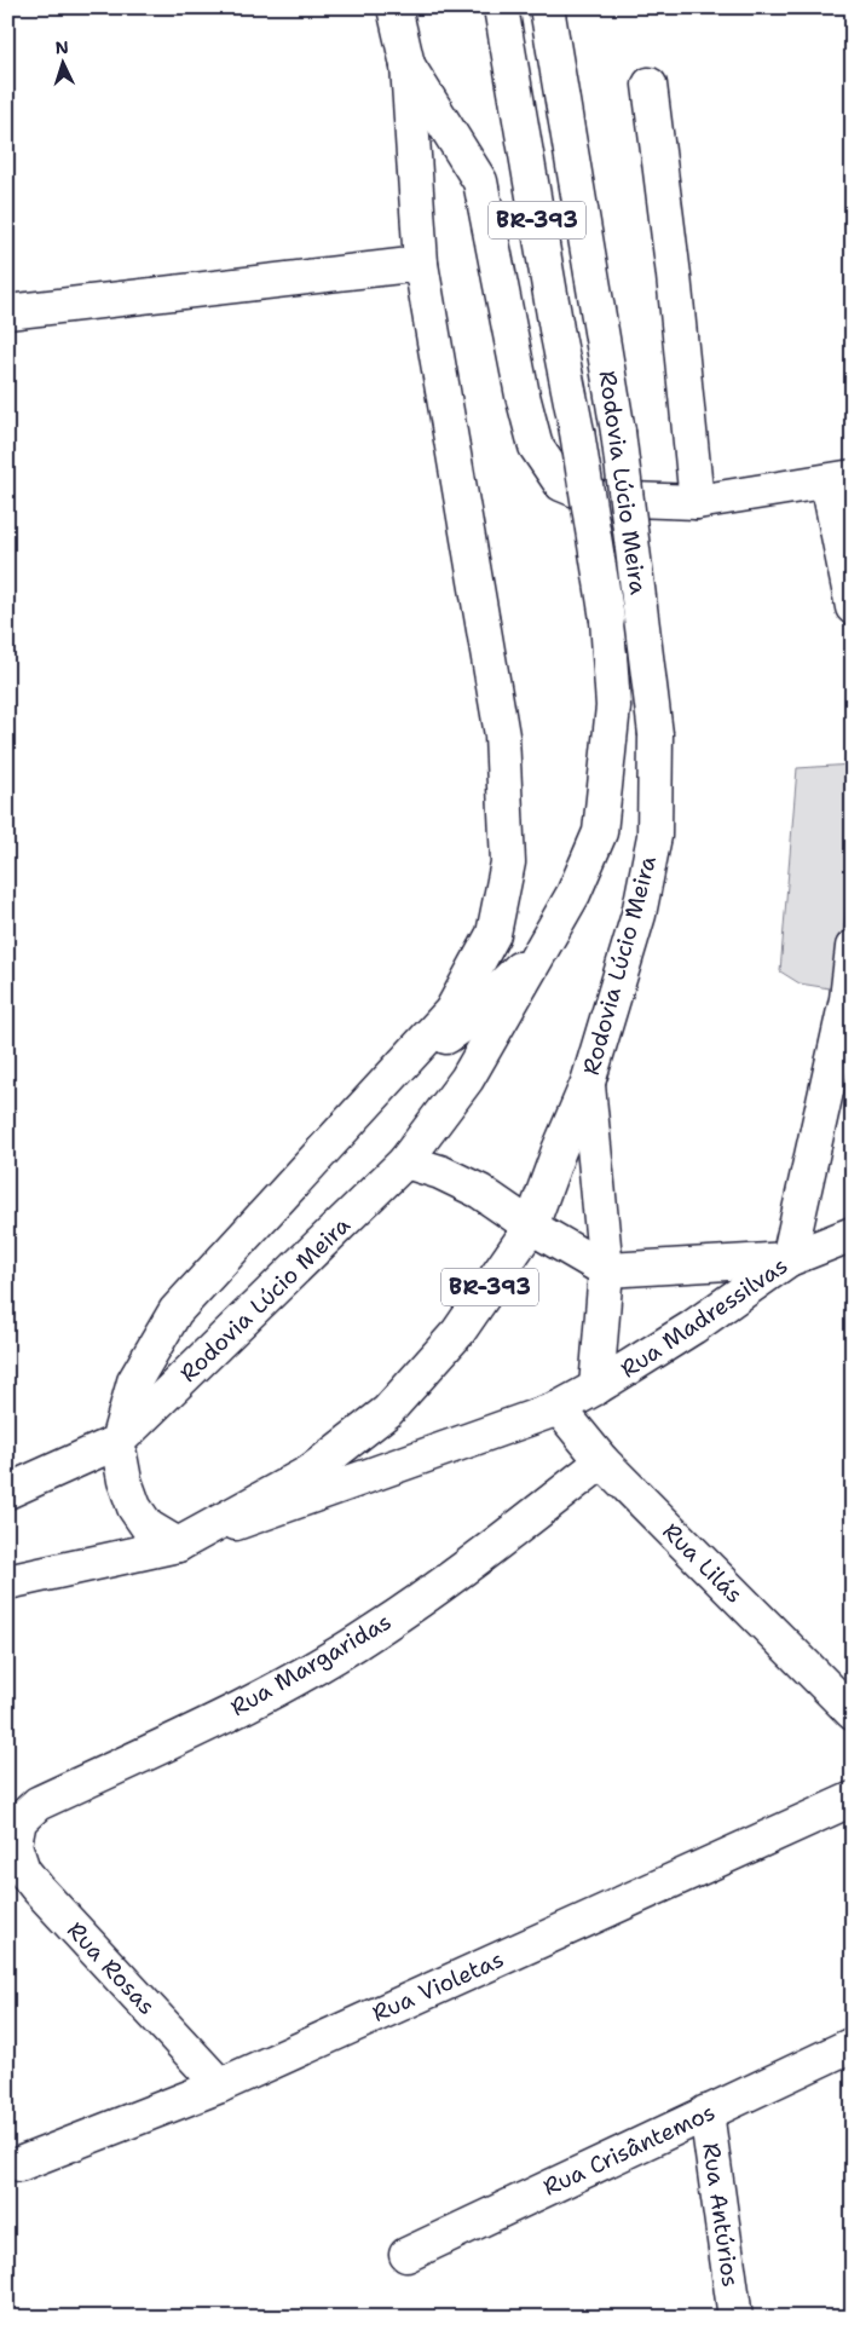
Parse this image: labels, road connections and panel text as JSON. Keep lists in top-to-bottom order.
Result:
{
  "streets": {
    "main road": [
      "BR-393",
      "Rodovia Lúcio Meira",
      "Rua Madressilvas",
      "Rua Lilás",
      "Rua Margaridas",
      "Rua Rosas",
      "Rua Violetas",
      "Rua Crisântemos",
      "Rua Antúrios"
    ]
  },
  "crossings": [
    ["Rodovia Lúcio Meira", "Rua Madressilvas"],
    ["Rua Madressilvas", "Rua Lilás"],
    ["Rua Lilás", "Rua Margaridas"],
    ["Rua Margaridas", "Rua Rosas"],
    ["Rua Rosas", "Rua Violetas"],
    ["Rua Crisântemos", "Rua Antúrios"]
  ],
  "north": "top"
}
